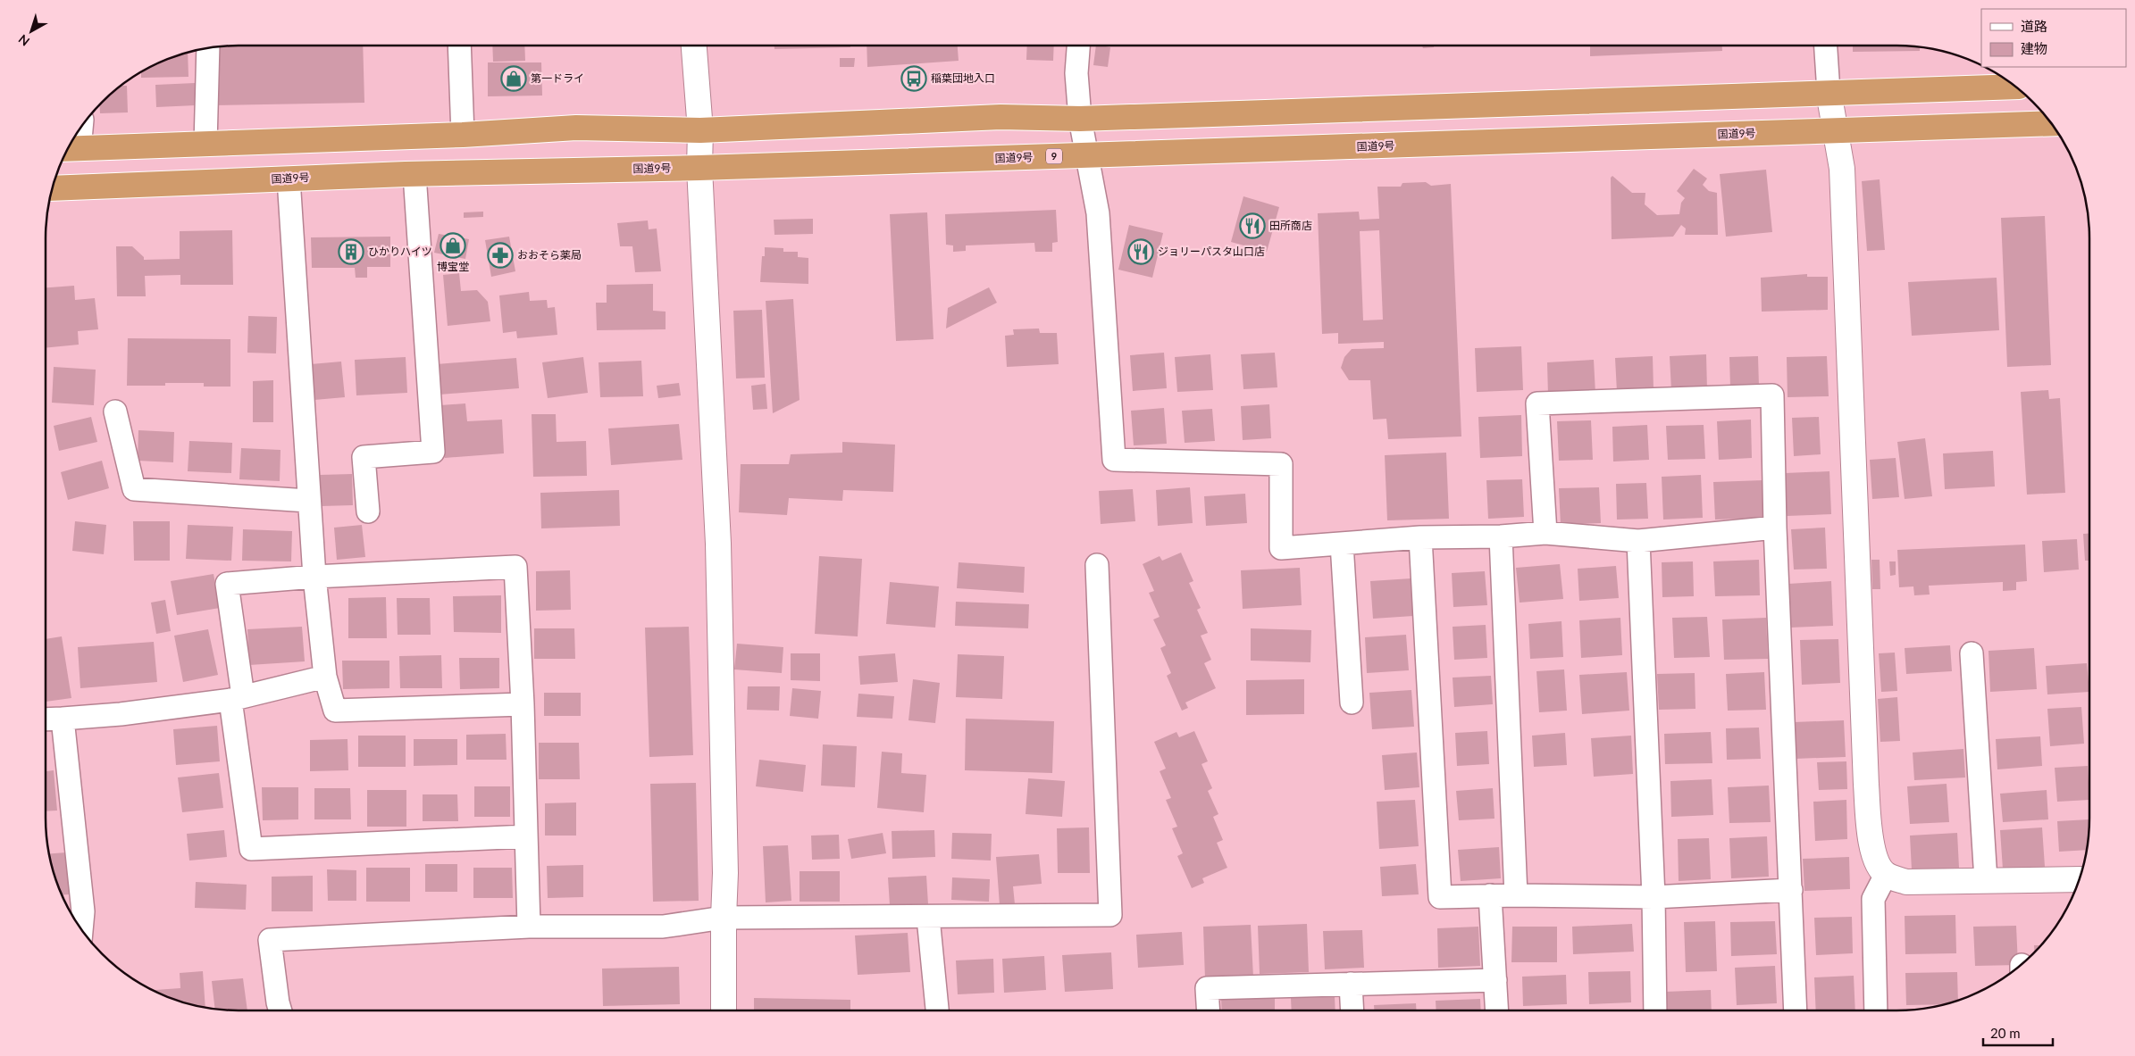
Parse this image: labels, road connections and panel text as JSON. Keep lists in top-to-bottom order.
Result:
{
  "streets": {
    "highway": ["国道9号", "9"]
  },
  "places": {
    "shop": ["第一ドライ", "博宝堂"],
    "bus stop": ["稲葉団地入口"],
    "restaurant": ["田所商店", "ジョリーパスタ山口店"],
    "building": ["ひかりハイツ"],
    "pharmacy": ["おおそら薬局"]
  },
  "legend": ["道路", "建物"],
  "scale_bar": "20 m",
  "north": "bottom left"
}
